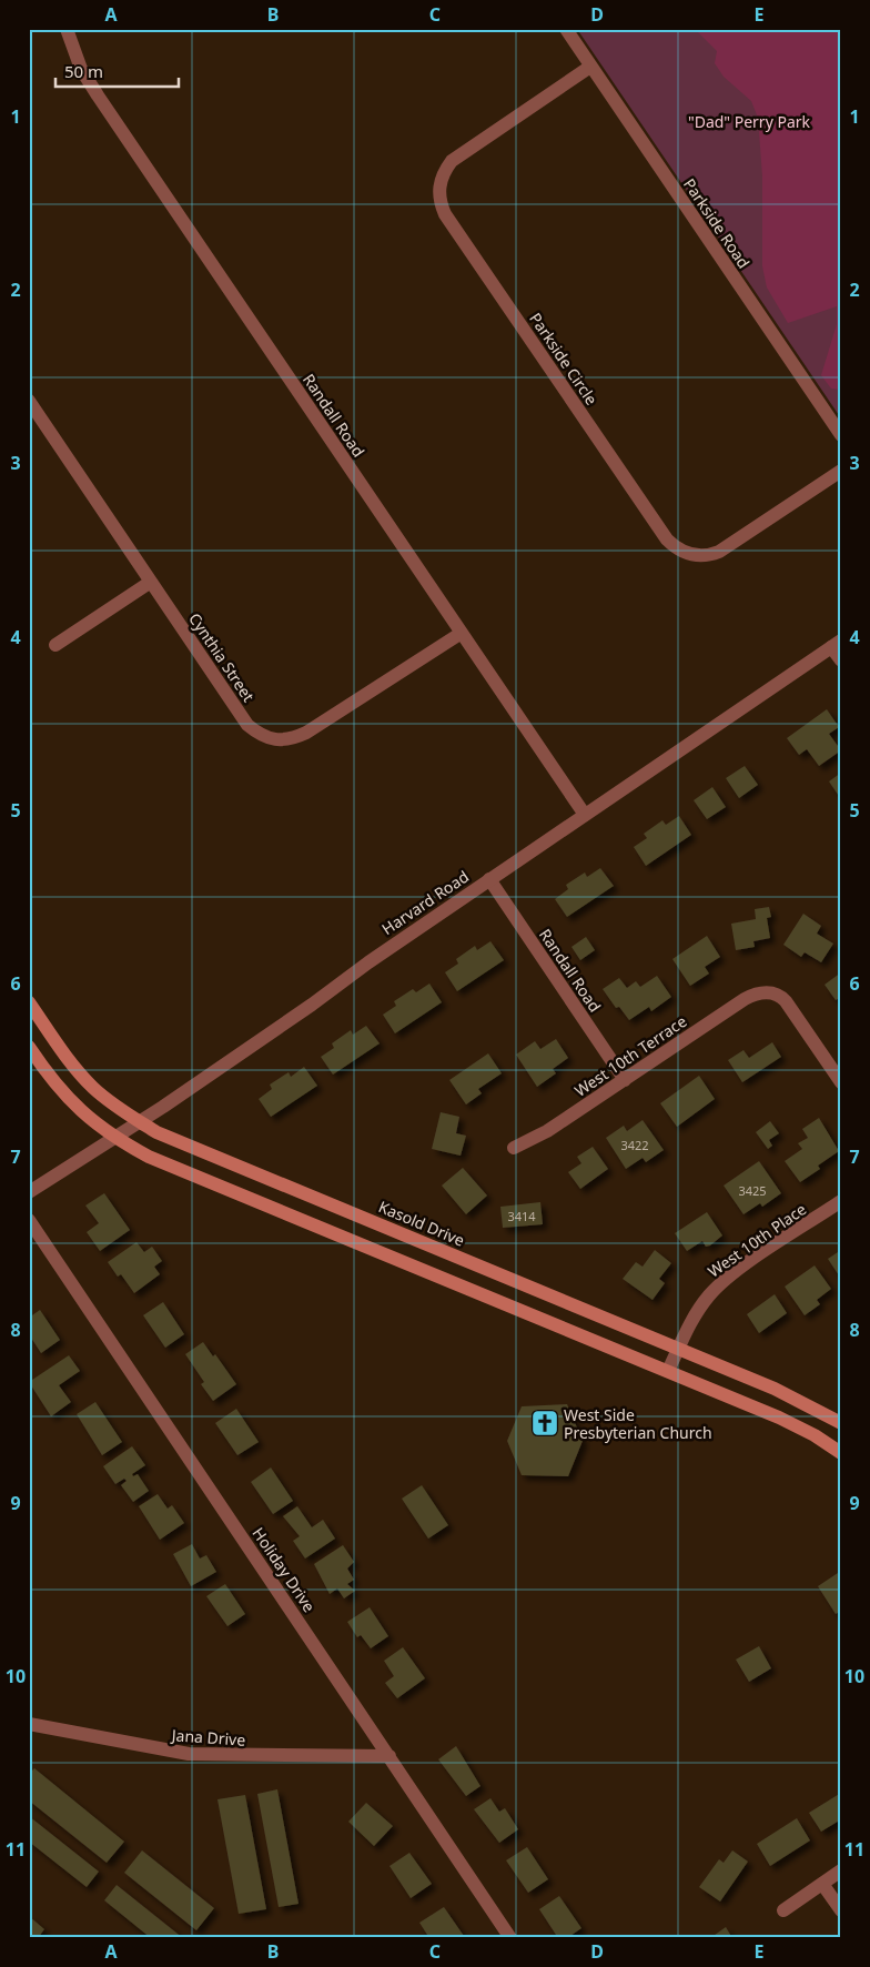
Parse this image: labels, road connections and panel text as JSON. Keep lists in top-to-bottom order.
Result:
{
  "streets": {
    "main road": ["Kasold Drive"],
    "street": [
      "Parkside Road",
      "Parkside Circle",
      "Randall Road",
      "Cynthia Street",
      "Harvard Road",
      "West 10th Terrace",
      "West 10th Place",
      "Holiday Drive",
      "Jana Drive"
    ]
  },
  "crossings": [
    ["Parkside Road", "Parkside Circle"],
    ["Randall Road", "Cynthia Street"],
    ["Randall Road", "Harvard Road"],
    ["Randall Road", "West 10th Terrace"],
    ["Harvard Road", "Kasold Drive"],
    ["Kasold Drive", "West 10th Place"],
    ["Holiday Drive", "Jana Drive"]
  ],
  "parks": ["\"Dad\" Perry Park"],
  "places": {
    "church": ["West Side Presbyterian Church"]
  },
  "house_numbers": ["3422", "3425", "3414"],
  "scale_bar": "50 m",
  "grid": {
    "columns": [
      "A",
      "B",
      "C",
      "D",
      "E"
    ],
    "rows": [
      "1",
      "2",
      "3",
      "4",
      "5",
      "6",
      "7",
      "8",
      "9",
      "10",
      "11"
    ]
  }
}
